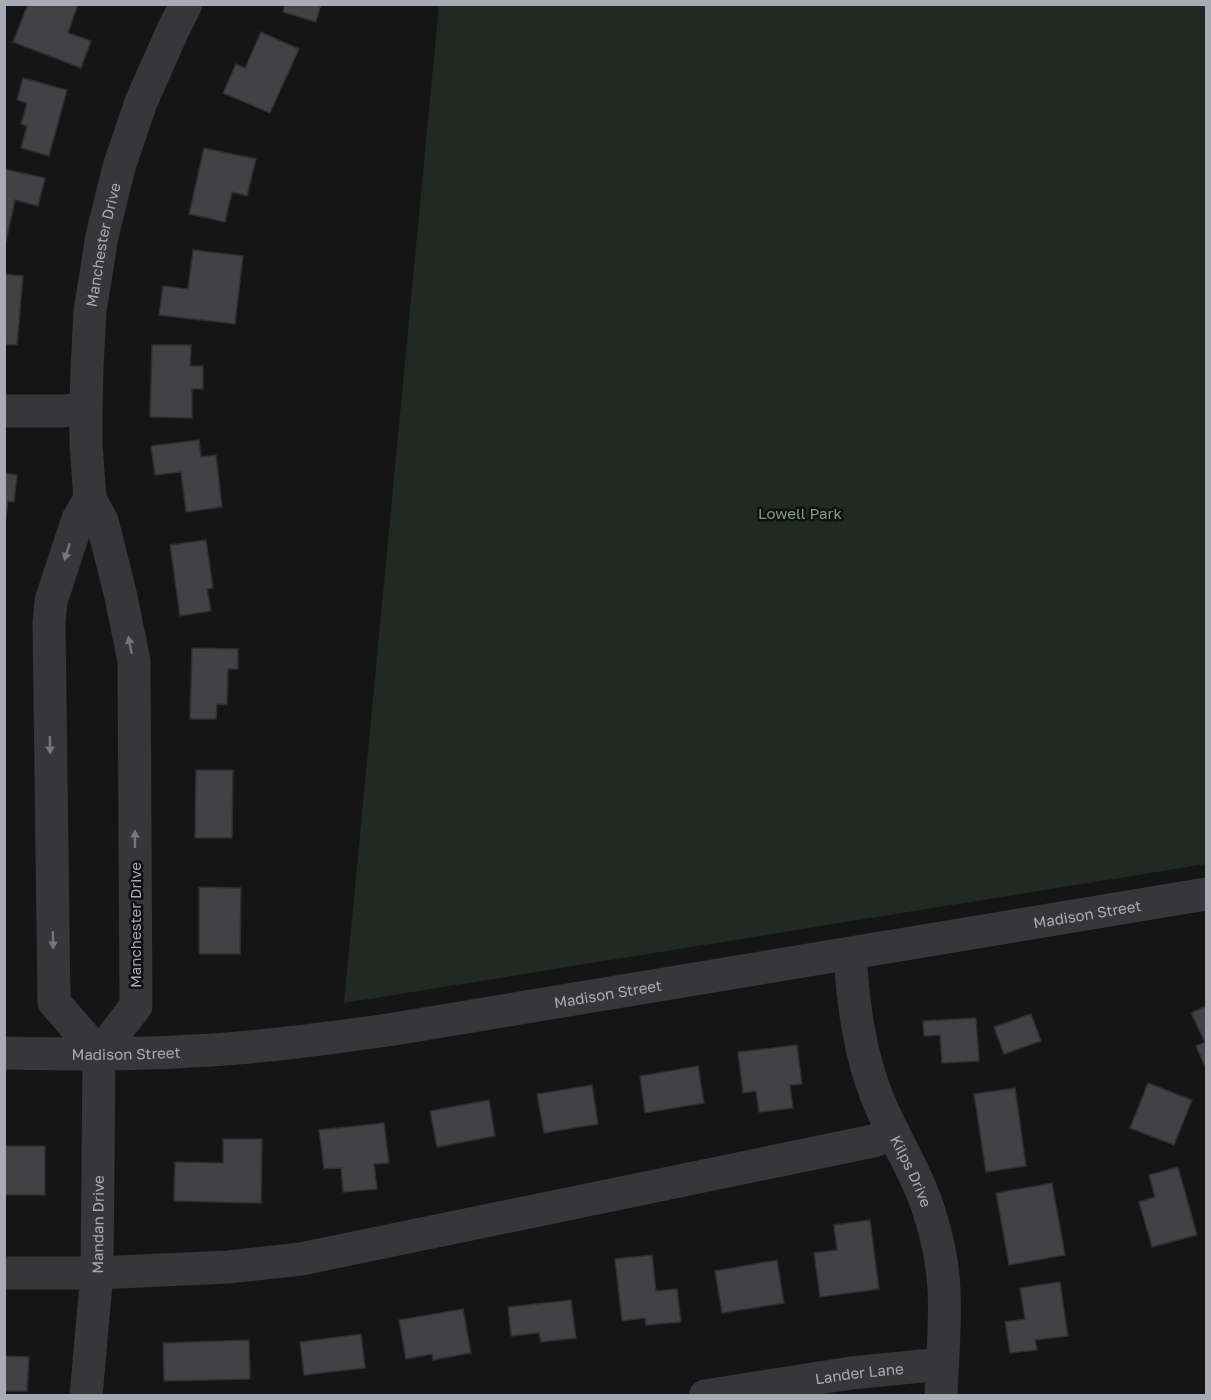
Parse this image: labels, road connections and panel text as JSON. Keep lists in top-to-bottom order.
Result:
{
  "streets": {
    "street": [
      "Manchester Drive",
      "Madison Street",
      "Kilps Drive",
      "Mandan Drive",
      "Lander Lane"
    ]
  },
  "crossings": [
    ["Manchester Drive", "Madison Street"],
    ["Manchester Drive", "Mandan Drive"],
    ["Madison Street", "Kilps Drive"],
    ["Madison Street", "Mandan Drive"],
    ["Kilps Drive", "Lander Lane"]
  ],
  "parks": ["Lowell Park"]
}
